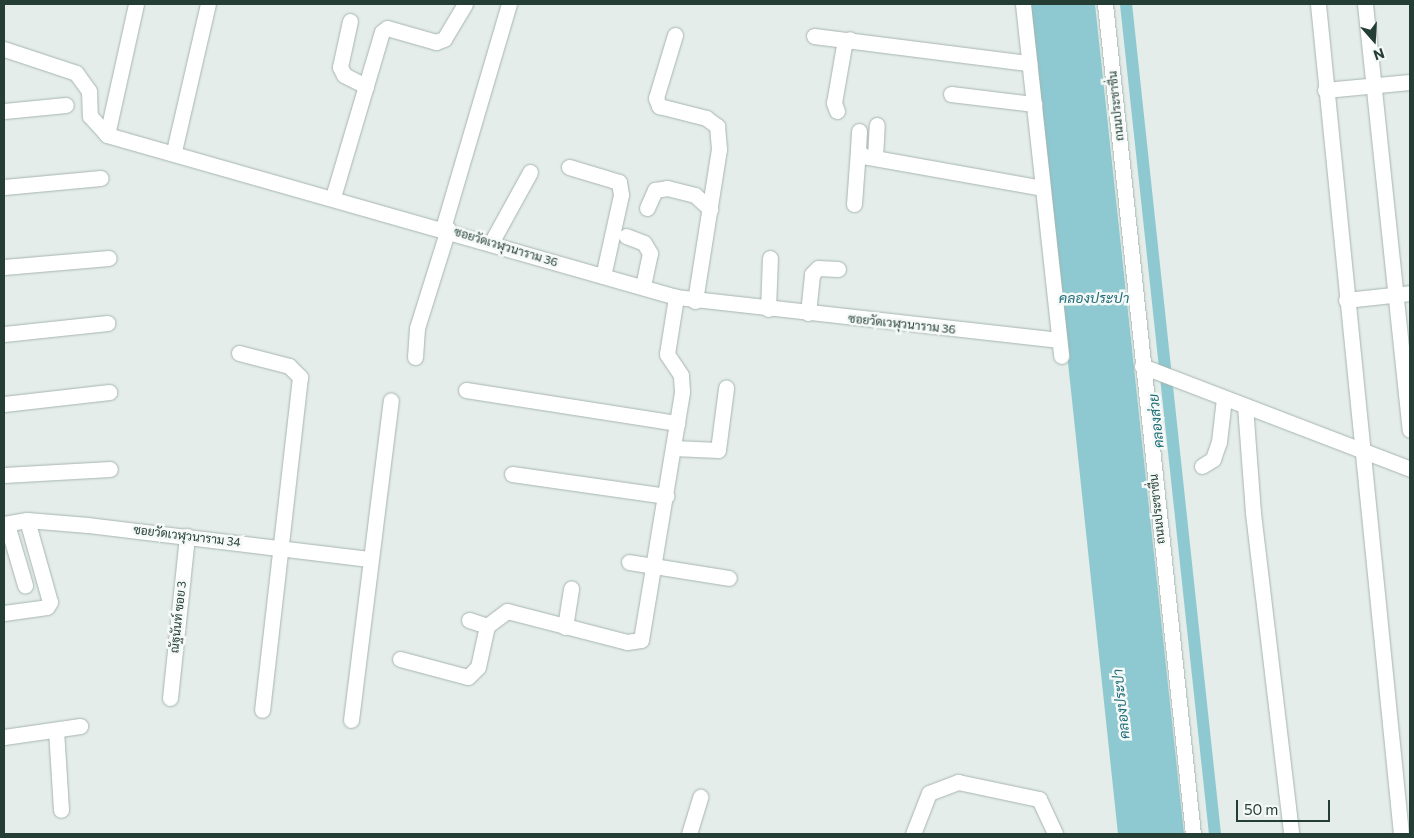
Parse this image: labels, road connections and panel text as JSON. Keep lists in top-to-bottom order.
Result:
{
  "streets": {
    "street": [
      "ถนนประชาชื่น",
      "ซอยวัดเวฬุวนาราม 36",
      "ซอยวัดเวฬุวนาราม 34",
      "ณัฐนันท์ ซอย 3"
    ]
  },
  "crossings": [
    ["ซอยวัดเวฬุวนาราม 34", "ณัฐนันท์ ซอย 3"]
  ],
  "water": ["คลองประปา", "คลองส่วย"],
  "scale_bar": "50 m",
  "north": "bottom"
}
